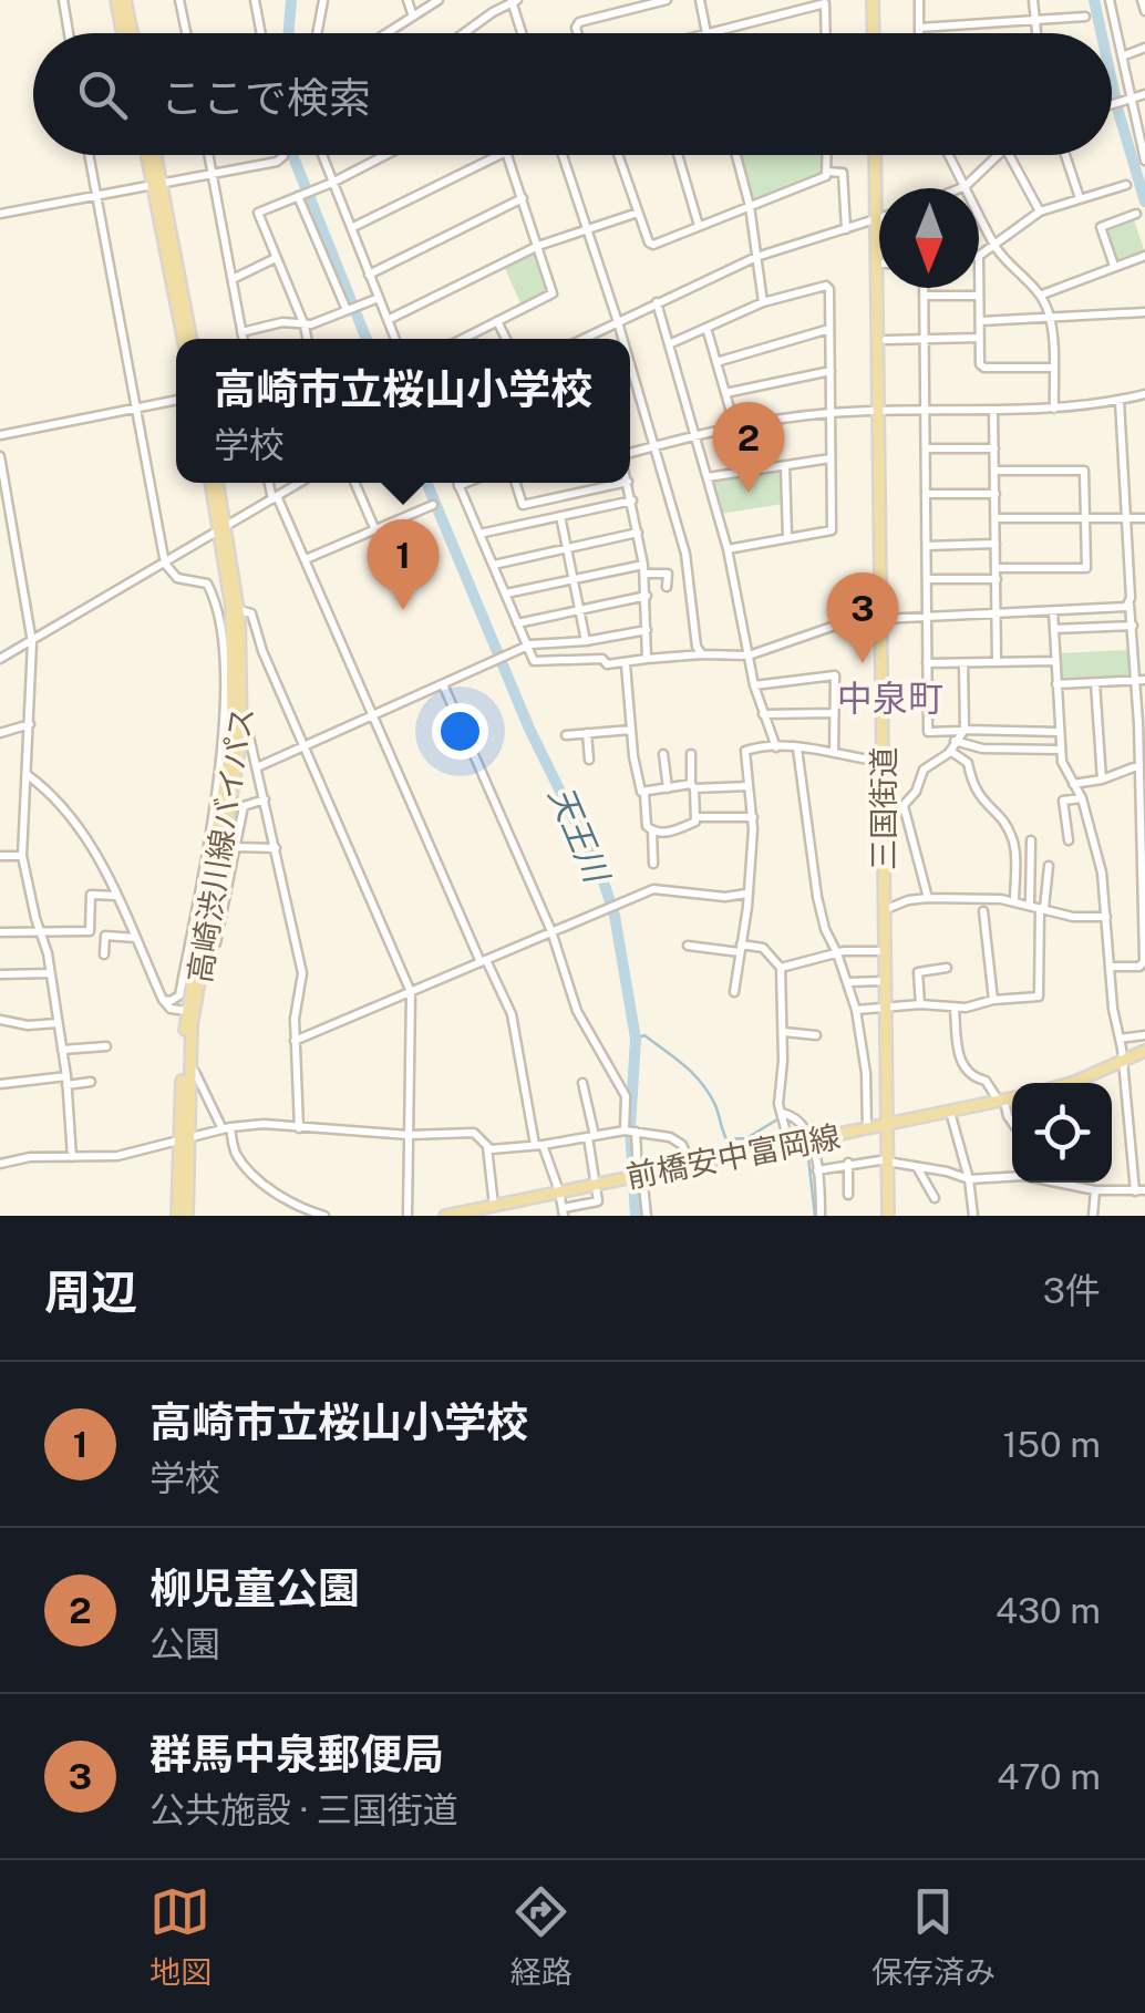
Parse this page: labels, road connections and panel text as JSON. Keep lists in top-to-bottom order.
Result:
{
  "streets": {
    "main road": ["三国街道", "高崎渋川線バイパス", "前橋安中富岡線"]
  },
  "crossings": [
    ["三国街道", "前橋安中富岡線"]
  ],
  "districts": ["中泉町"],
  "water": ["天王川"],
  "north": "bottom",
  "page": {
    "search": "ここで検索",
    "popup": ["高崎市立桜山小学校", "学校"],
    "pins": ["2", "1", "3"],
    "heading": ["周辺", "3件"],
    "list": [
      {
        "mark": "1",
        "name": "高崎市立桜山小学校",
        "note": "学校",
        "value": "150 m"
      },
      {
        "mark": "2",
        "name": "柳児童公園",
        "note": "公園",
        "value": "430 m"
      },
      {
        "mark": "3",
        "name": "群馬中泉郵便局",
        "note": "公共施設 · 三国街道",
        "value": "470 m"
      }
    ],
    "nav": ["地図", "経路", "保存済み"]
  }
}
